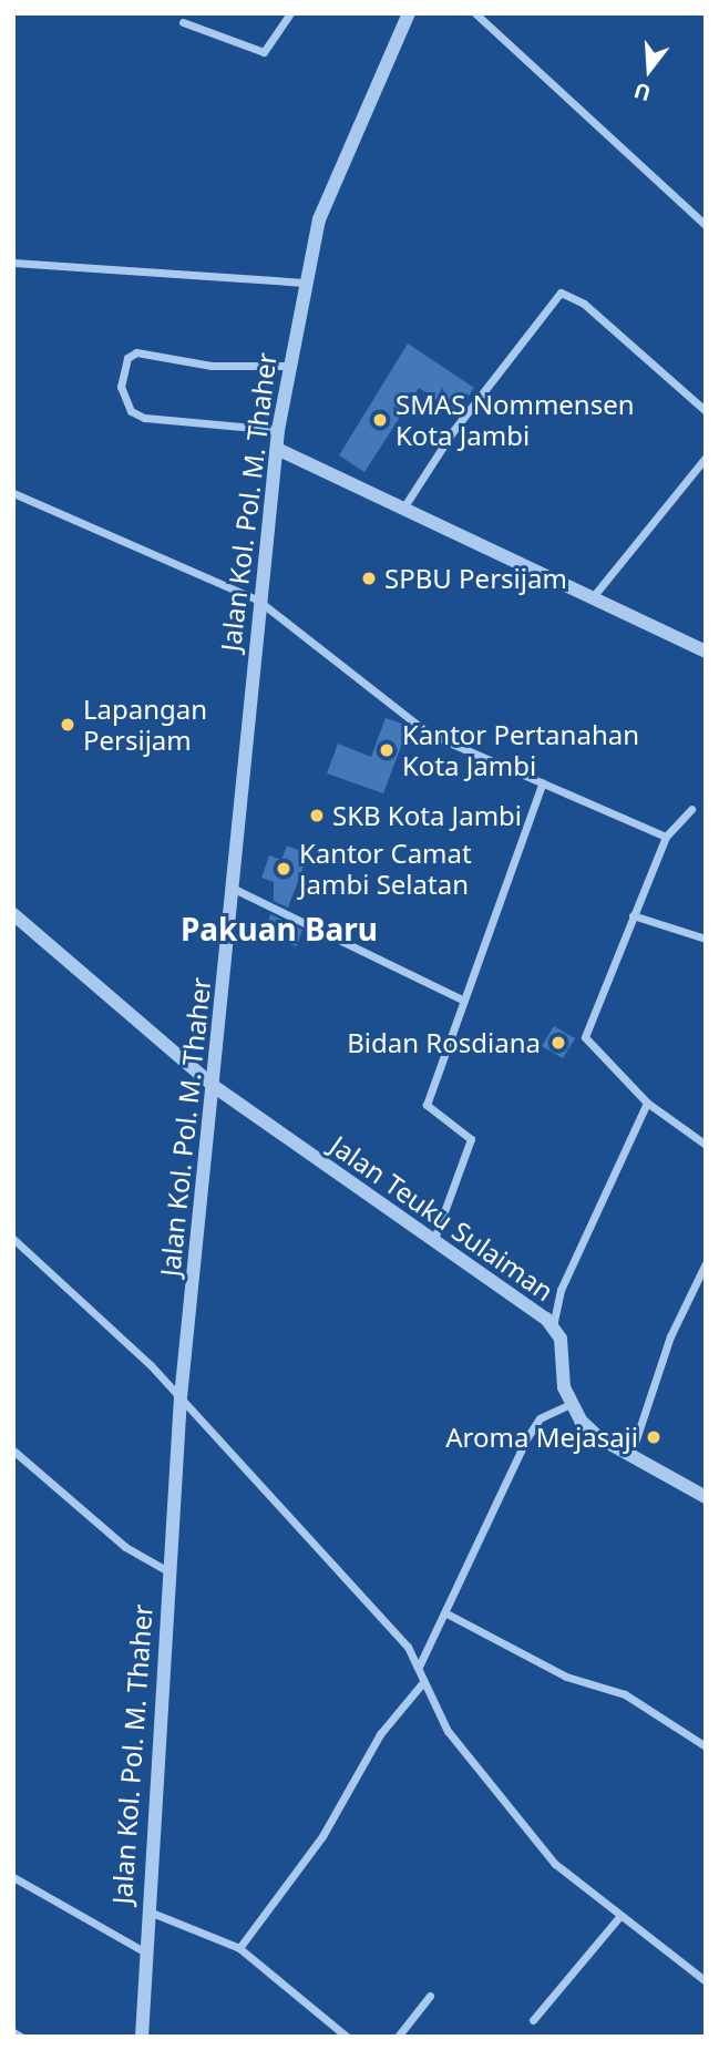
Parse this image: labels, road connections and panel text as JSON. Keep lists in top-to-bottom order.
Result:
{
  "streets": {
    "street": ["Jalan Kol. Pol. M. Thaher", "Jalan Teuku Sulaiman"]
  },
  "crossings": [
    ["Jalan Kol. Pol. M. Thaher", "Jalan Teuku Sulaiman"]
  ],
  "districts": ["Pakuan Baru"],
  "places": [
    "SMAS Nommensen Kota Jambi",
    "SPBU Persijam",
    "Lapangan Persijam",
    "Kantor Pertanahan Kota Jambi",
    "SKB Kota Jambi",
    "Kantor Camat Jambi Selatan",
    "Bidan Rosdiana",
    "Aroma Mejasaji"
  ],
  "north": "bottom"
}
